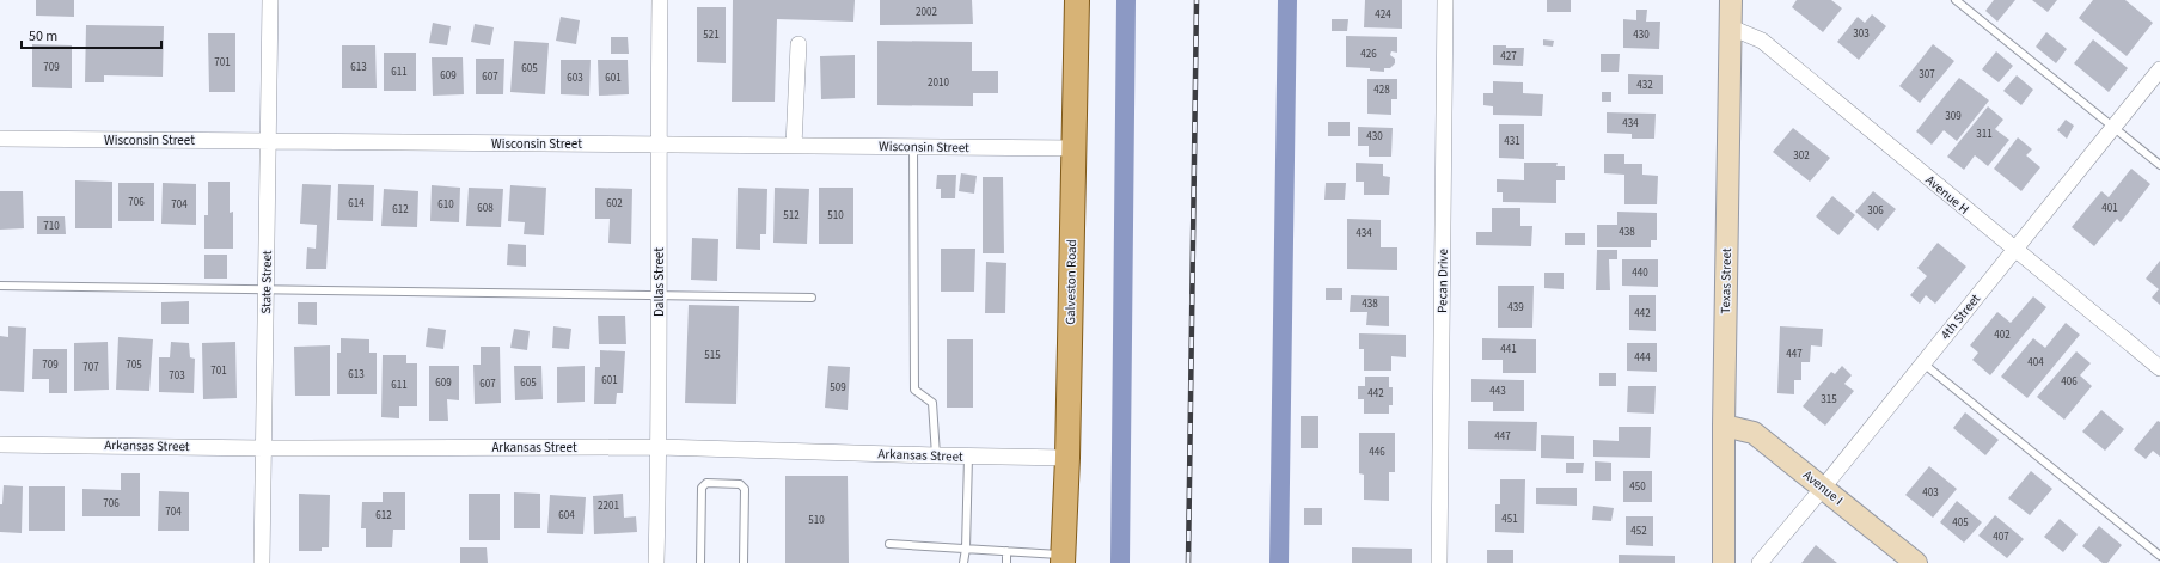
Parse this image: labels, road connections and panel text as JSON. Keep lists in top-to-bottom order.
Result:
{
  "streets": {
    "main road": ["Galveston Road"],
    "street": [
      "Wisconsin Street",
      "Avenue H",
      "Pecan Drive",
      "Texas Street",
      "State Street",
      "Dallas Street",
      "4th Street",
      "Arkansas Street",
      "Avenue I"
    ]
  },
  "crossings": [
    ["Wisconsin Street", "State Street"],
    ["Wisconsin Street", "Dallas Street"],
    ["Wisconsin Street", "Galveston Road"],
    ["Avenue H", "Texas Street"],
    ["Avenue H", "4th Street"],
    ["Texas Street", "Avenue I"],
    ["State Street", "Arkansas Street"],
    ["Dallas Street", "Arkansas Street"],
    ["Galveston Road", "Arkansas Street"],
    ["4th Street", "Avenue I"]
  ],
  "house_numbers": [
    "2002",
    "424",
    "303",
    "521",
    "430",
    "426",
    "427",
    "701",
    "709",
    "613",
    "605",
    "611",
    "307",
    "609",
    "607",
    "603",
    "601",
    "2010",
    "432",
    "428",
    "309",
    "434",
    "311",
    "430",
    "431",
    "302",
    "706",
    "614",
    "602",
    "704",
    "610",
    "608",
    "401",
    "612",
    "306",
    "512",
    "510",
    "710",
    "438",
    "434",
    "440",
    "438",
    "439",
    "442",
    "402",
    "441",
    "447",
    "515",
    "444",
    "404",
    "709",
    "705",
    "707",
    "701",
    "613",
    "703",
    "601",
    "406",
    "609",
    "605",
    "607",
    "611",
    "509",
    "443",
    "442",
    "315",
    "447",
    "446",
    "450",
    "403",
    "706",
    "2201",
    "704",
    "612",
    "604",
    "451",
    "510",
    "405",
    "452",
    "407"
  ],
  "scale_bar": "50 m"
}
